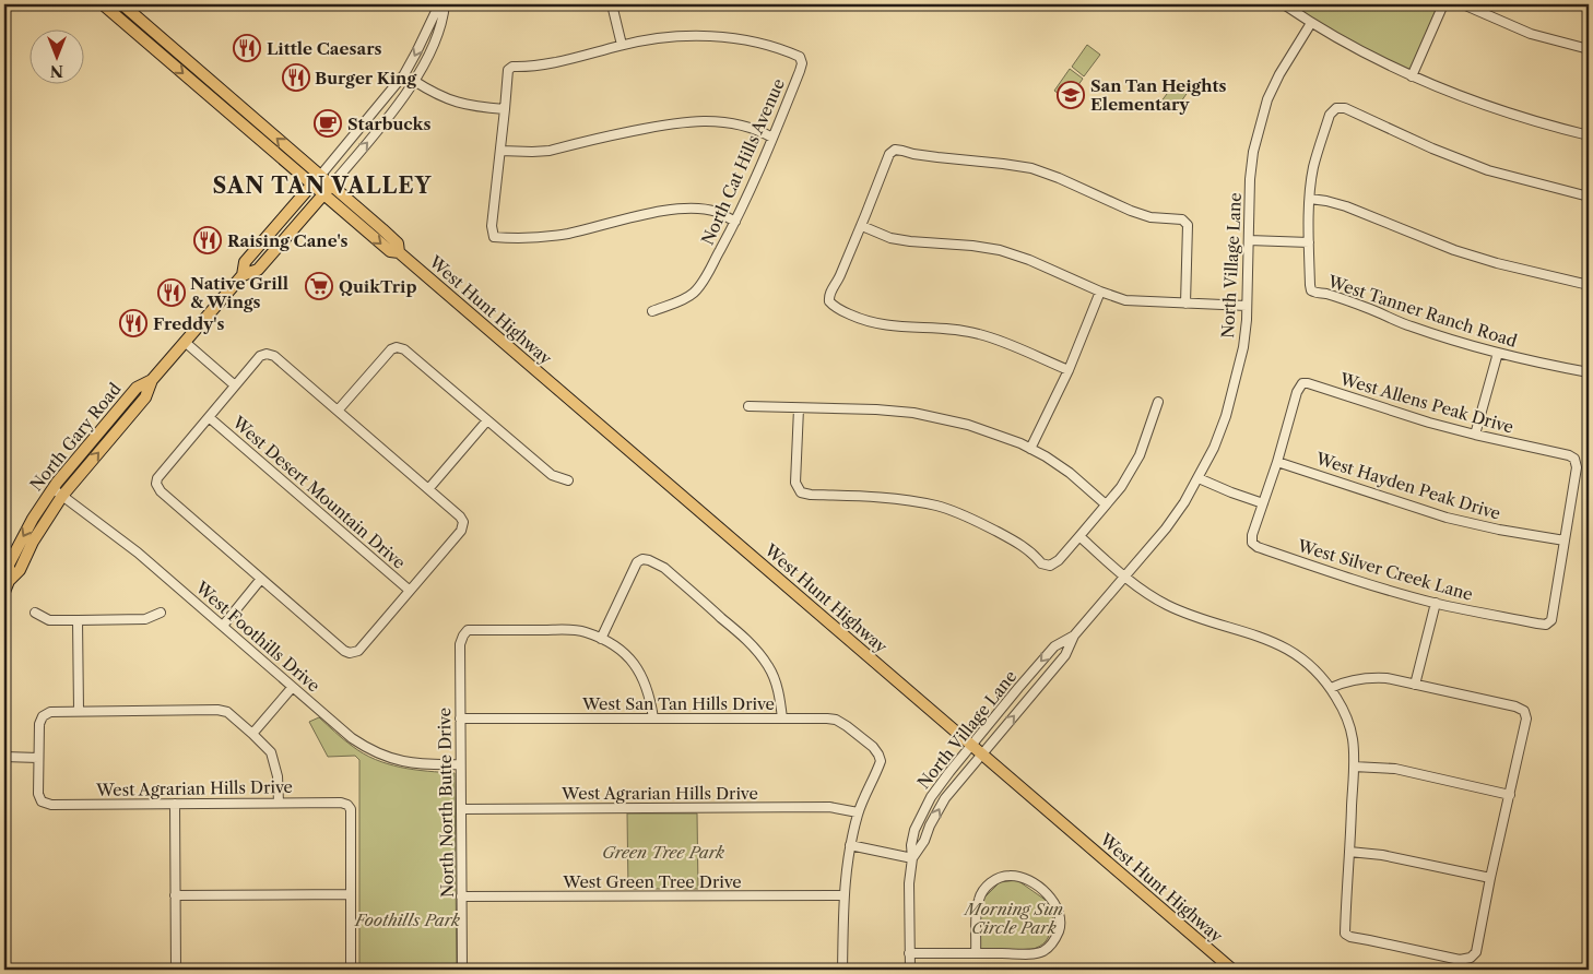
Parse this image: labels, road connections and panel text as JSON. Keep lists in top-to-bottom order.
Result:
{
  "streets": {
    "main road": ["West Hunt Highway", "North Gary Road"],
    "street": [
      "North Cat Hills Avenue",
      "North Village Lane",
      "West Tanner Ranch Road",
      "West Allens Peak Drive",
      "West Hayden Peak Drive",
      "West Desert Mountain Drive",
      "West Silver Creek Lane",
      "West Foothills Drive",
      "West San Tan Hills Drive",
      "West Agrarian Hills Drive",
      "North North Butte Drive",
      "West Green Tree Drive"
    ]
  },
  "crossings": [
    ["North Village Lane", "West Hunt Highway"],
    ["West Hunt Highway", "North Gary Road"],
    ["West Allens Peak Drive", "West Hayden Peak Drive"],
    ["West Allens Peak Drive", "West Silver Creek Lane"],
    ["North Gary Road", "West Foothills Drive"],
    ["West Hayden Peak Drive", "West Silver Creek Lane"],
    ["West Foothills Drive", "North North Butte Drive"],
    ["West San Tan Hills Drive", "West Agrarian Hills Drive"],
    ["West San Tan Hills Drive", "North North Butte Drive"],
    ["West Agrarian Hills Drive", "North North Butte Drive"],
    ["North North Butte Drive", "West Green Tree Drive"]
  ],
  "districts": ["SAN TAN VALLEY"],
  "parks": ["Green Tree Park", "Morning Sun Circle Park", "Foothills Park"],
  "places": {
    "restaurant": [
      "Little Caesars",
      "Burger King",
      "Raising Cane's",
      "Native Grill & Wings",
      "Freddy's"
    ],
    "school or university": ["San Tan Heights Elementary"],
    "cafe": ["Starbucks"],
    "supermarket": ["QuikTrip"]
  },
  "north": "bottom"
}
